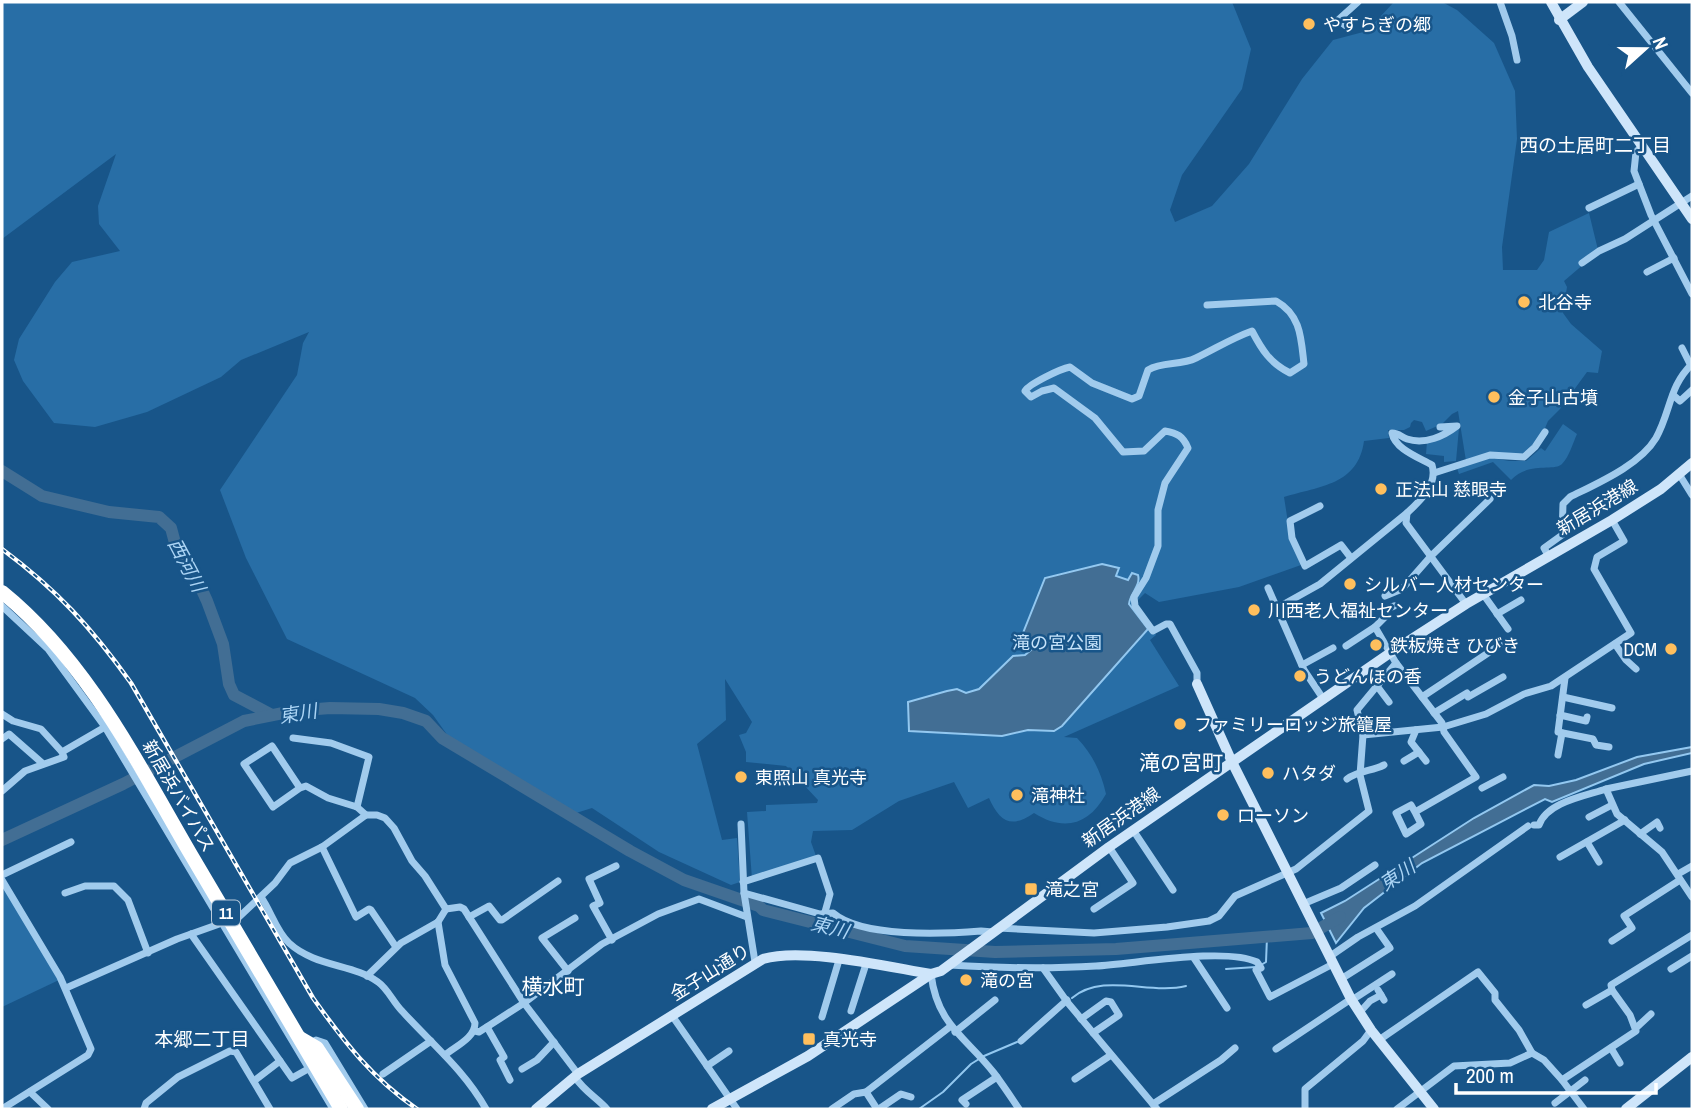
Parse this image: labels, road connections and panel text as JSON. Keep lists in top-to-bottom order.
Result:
{
  "streets": {
    "highway": ["新居浜バイパス", "11"],
    "street": ["新居浜港線", "金子山通り"]
  },
  "crossings": [
    ["新居浜港線", "金子山通り"]
  ],
  "districts": [
    "西の土居町二丁目",
    "滝の宮町",
    "横水町",
    "本郷二丁目"
  ],
  "water": ["西河川", "東川"],
  "parks": ["滝の宮公園"],
  "places": {
    "other": [
      "やすらぎの郷",
      "北谷寺",
      "金子山古墳",
      "正法山 慈眼寺",
      "シルバー人材センター",
      "川西老人福祉センター",
      "鉄板焼き ひびき",
      "DCM",
      "うどんほの香",
      "ファミリーロッジ旅籠屋",
      "ハタダ",
      "東照山 真光寺",
      "滝神社",
      "ローソン",
      "滝の宮"
    ],
    "transit": ["滝之宮", "真光寺"]
  },
  "scale_bar": "200 m",
  "north": "right"
}
